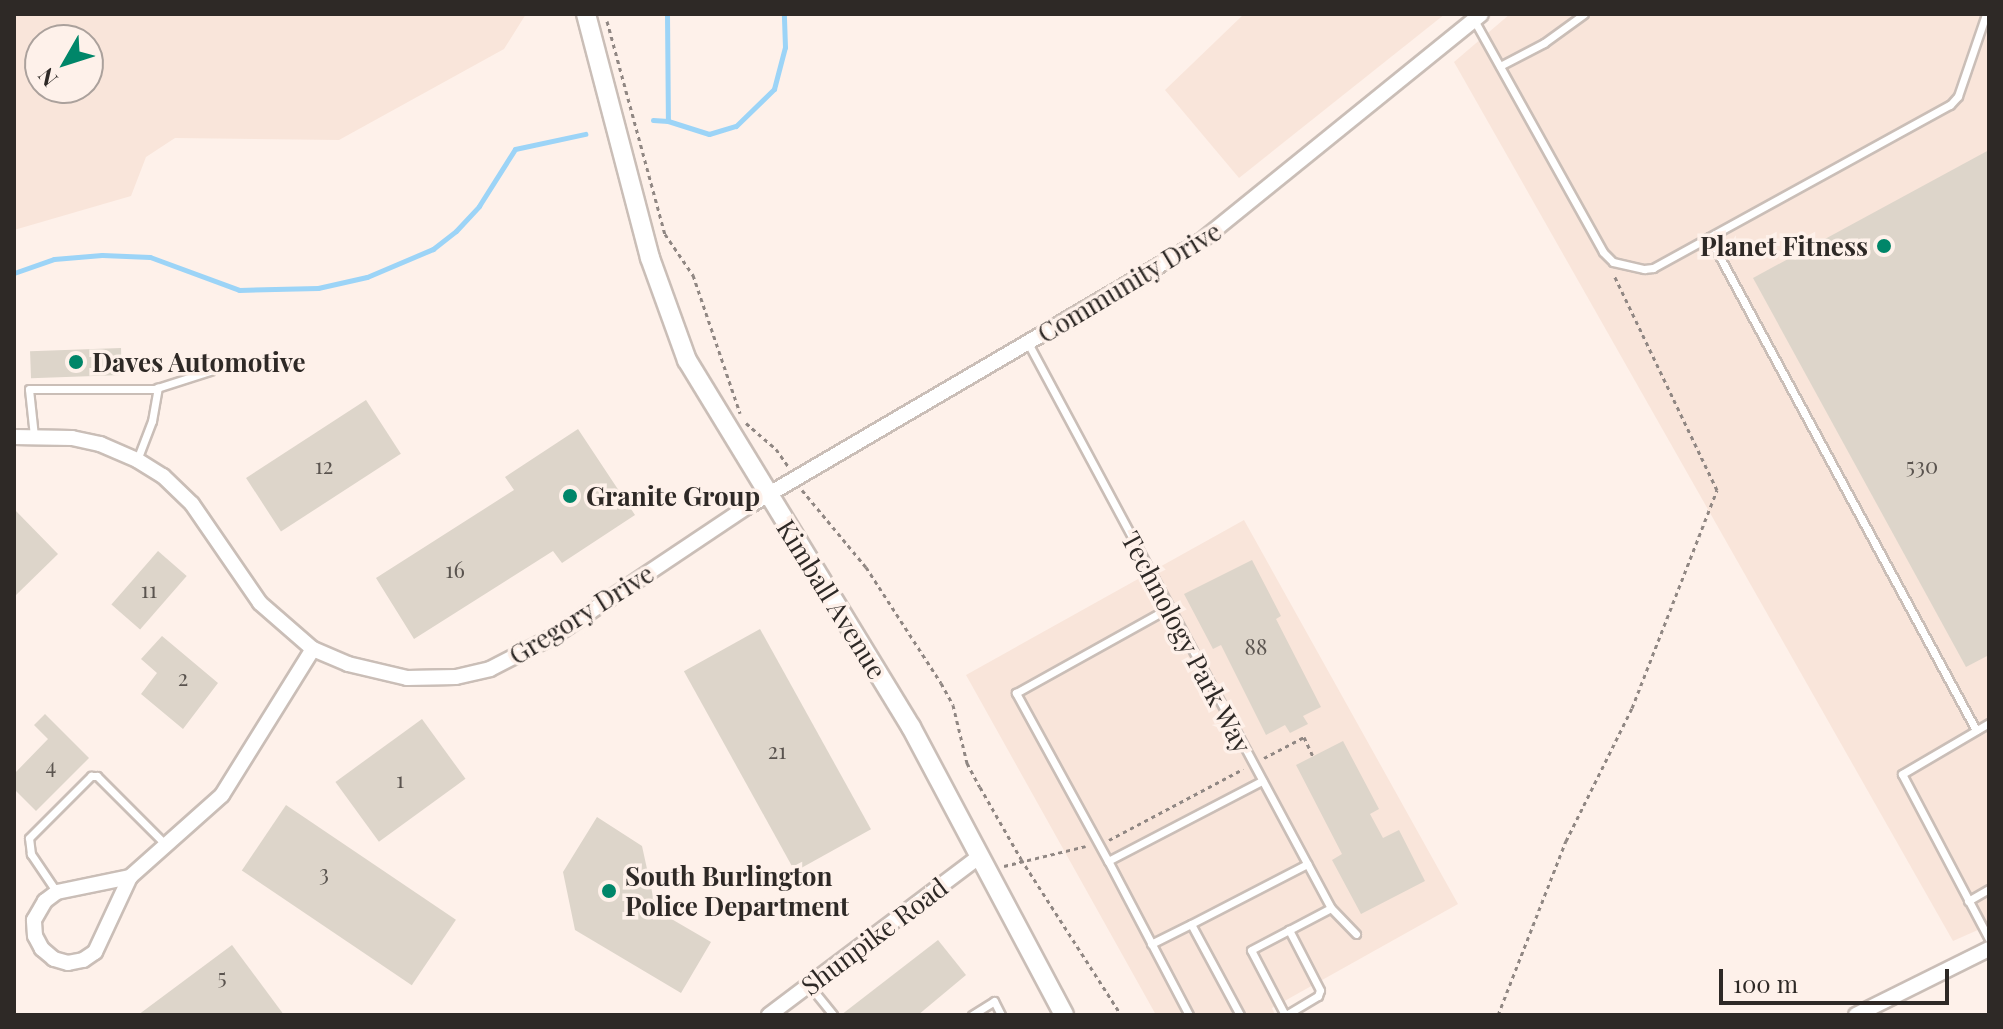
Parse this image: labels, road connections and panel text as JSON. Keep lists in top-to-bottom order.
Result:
{
  "streets": {
    "main road": ["Kimball Avenue"],
    "street": ["Community Drive", "Gregory Drive", "Shunpike Road"],
    "lane": ["Technology Park Way"]
  },
  "crossings": [
    ["Community Drive", "Kimball Avenue"],
    ["Community Drive", "Gregory Drive"],
    ["Community Drive", "Technology Park Way"],
    ["Kimball Avenue", "Shunpike Road"]
  ],
  "places": [
    "Planet Fitness",
    "Daves Automotive",
    "Granite Group",
    "South Burlington Police Department"
  ],
  "house_numbers": [
    "12",
    "530",
    "16",
    "11",
    "88",
    "2",
    "21",
    "4",
    "1",
    "3",
    "5"
  ],
  "scale_bar": "100 m",
  "north": "bottom left"
}
